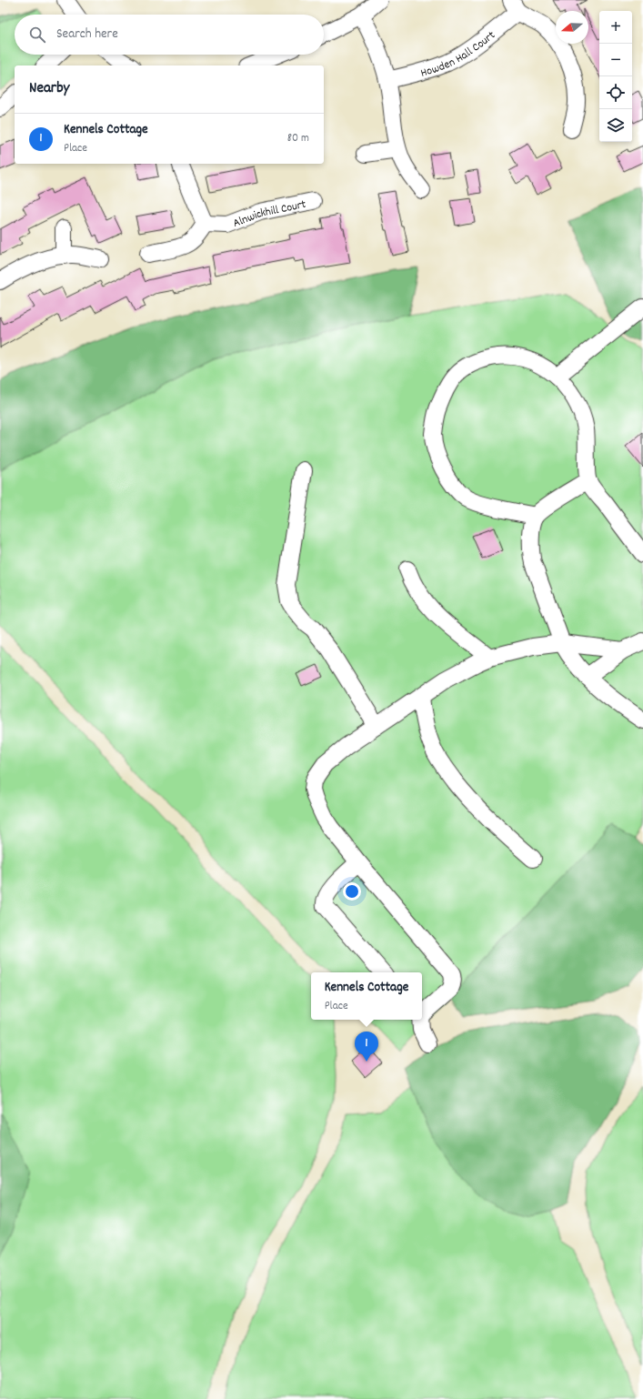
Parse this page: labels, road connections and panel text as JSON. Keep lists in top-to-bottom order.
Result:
{
  "streets": {
    "street": ["Howden Hall Court", "Alnwickhill Court"]
  },
  "north": "left",
  "page": {
    "map_buttons": ["+", "−"],
    "search": "Search here",
    "heading": "Nearby",
    "list": [
      {
        "mark": "1",
        "name": "Kennels Cottage",
        "note": "Place",
        "value": "80 m"
      }
    ],
    "popup": ["Kennels Cottage", "Place"],
    "pins": "1"
  }
}
